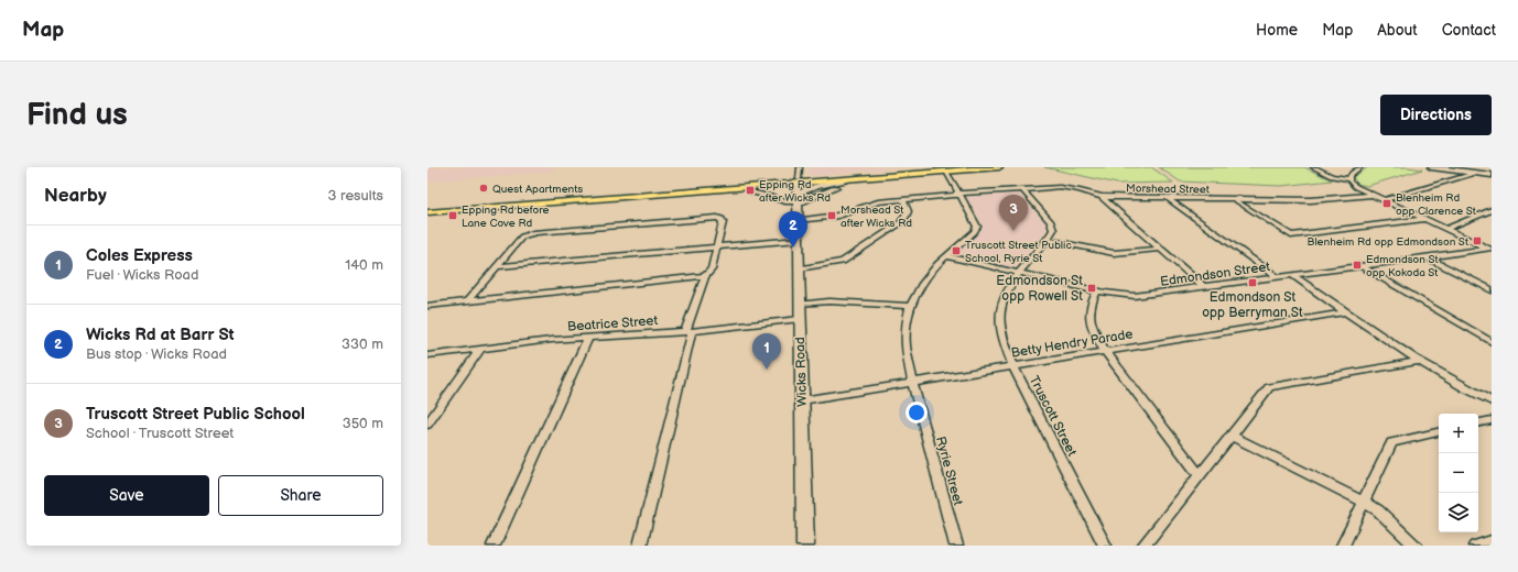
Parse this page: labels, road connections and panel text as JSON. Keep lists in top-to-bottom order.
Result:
{
  "streets": {
    "main road": ["Wicks Road"],
    "street": [
      "Morshead Street",
      "Edmondson Street",
      "Beatrice Street",
      "Betty Hendry Parade",
      "Truscott Street",
      "Ryrie Street"
    ]
  },
  "crossings": [
    ["Morshead Street", "Wicks Road"],
    ["Morshead Street", "Ryrie Street"],
    ["Edmondson Street", "Truscott Street"],
    ["Edmondson Street", "Ryrie Street"],
    ["Beatrice Street", "Wicks Road"],
    ["Betty Hendry Parade", "Wicks Road"],
    ["Betty Hendry Parade", "Truscott Street"],
    ["Betty Hendry Parade", "Ryrie Street"]
  ],
  "places": {
    "other": ["Quest Apartments"],
    "transit": [
      "Epping Rd after Wicks Rd",
      "Blenheim Rd opp Clarence St",
      "Epping Rd before Lane Cove Rd",
      "Morshead St after Wicks Rd",
      "Blenheim Rd opp Edmondson St",
      "Truscott Street Public School, Ryrie St",
      "Edmondson St opp Kokoda St",
      "Edmondson St opp Berryman St",
      "Edmondson St opp Rowell St"
    ]
  },
  "page": {
    "header": "Map",
    "nav": [
      "Home",
      "Map",
      "About",
      "Contact"
    ],
    "buttons": [
      "Directions",
      ["Save", "Share"]
    ],
    "title": "Find us",
    "heading": ["Nearby", "3 results"],
    "pins": ["3", "2", "1"],
    "list": [
      {
        "mark": "1",
        "name": "Coles Express",
        "note": "Fuel · Wicks Road",
        "value": "140 m"
      },
      {
        "mark": "2",
        "name": "Wicks Rd at Barr St",
        "note": "Bus stop · Wicks Road",
        "value": "330 m"
      },
      {
        "mark": "3",
        "name": "Truscott Street Public School",
        "note": "School · Truscott Street",
        "value": "350 m"
      }
    ],
    "map_buttons": ["+", "−"]
  }
}
